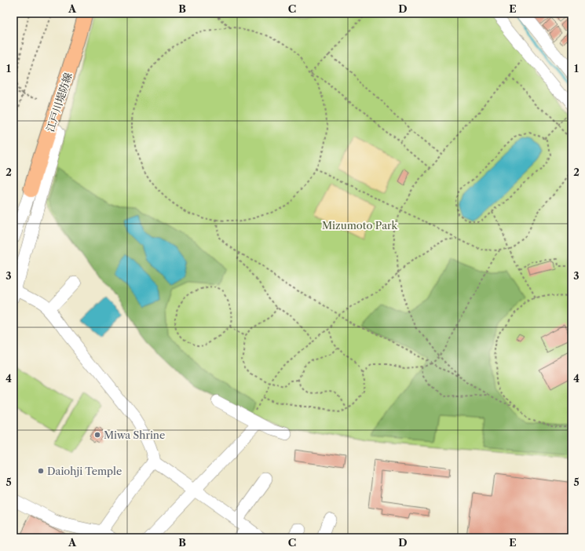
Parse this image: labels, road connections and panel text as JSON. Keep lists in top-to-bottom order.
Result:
{
  "streets": {
    "main road": ["江戸川堤防線"]
  },
  "parks": ["Mizumoto Park"],
  "places": ["Miwa Shrine", "Daiohji Temple"],
  "grid": {
    "columns": [
      "A",
      "B",
      "C",
      "D",
      "E"
    ],
    "rows": [
      "1",
      "2",
      "3",
      "4",
      "5"
    ]
  }
}
